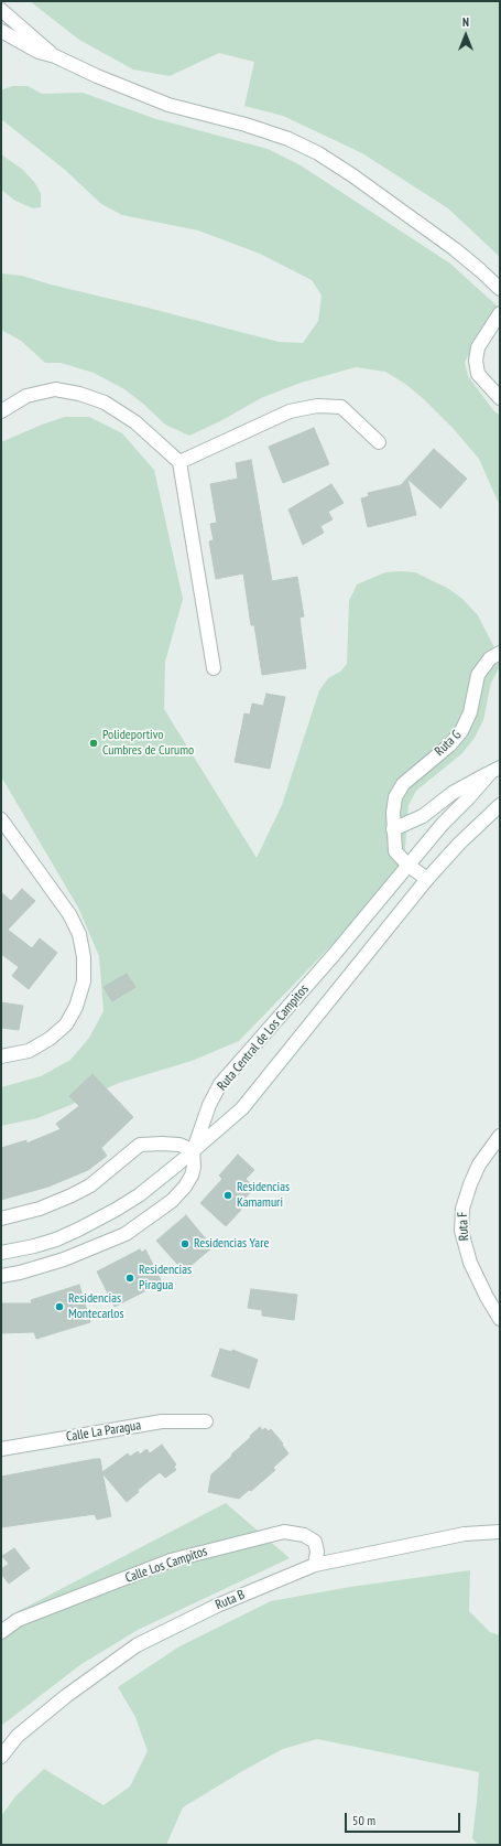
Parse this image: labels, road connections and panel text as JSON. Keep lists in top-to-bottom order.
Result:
{
  "streets": {
    "street": [
      "Ruta G",
      "Ruta Central de Los Campitos",
      "Ruta F",
      "Calle La Paragua",
      "Calle Los Campitos",
      "Ruta B"
    ]
  },
  "crossings": [
    ["Ruta G", "Ruta Central de Los Campitos"],
    ["Calle Los Campitos", "Ruta B"]
  ],
  "places": [
    "Polideportivo Cumbres de Curumo",
    "Residencias Kamamuri",
    "Residencias Yare",
    "Residencias Piragua",
    "Residencias Montecarlos"
  ],
  "scale_bar": "50 m",
  "north": "top"
}
